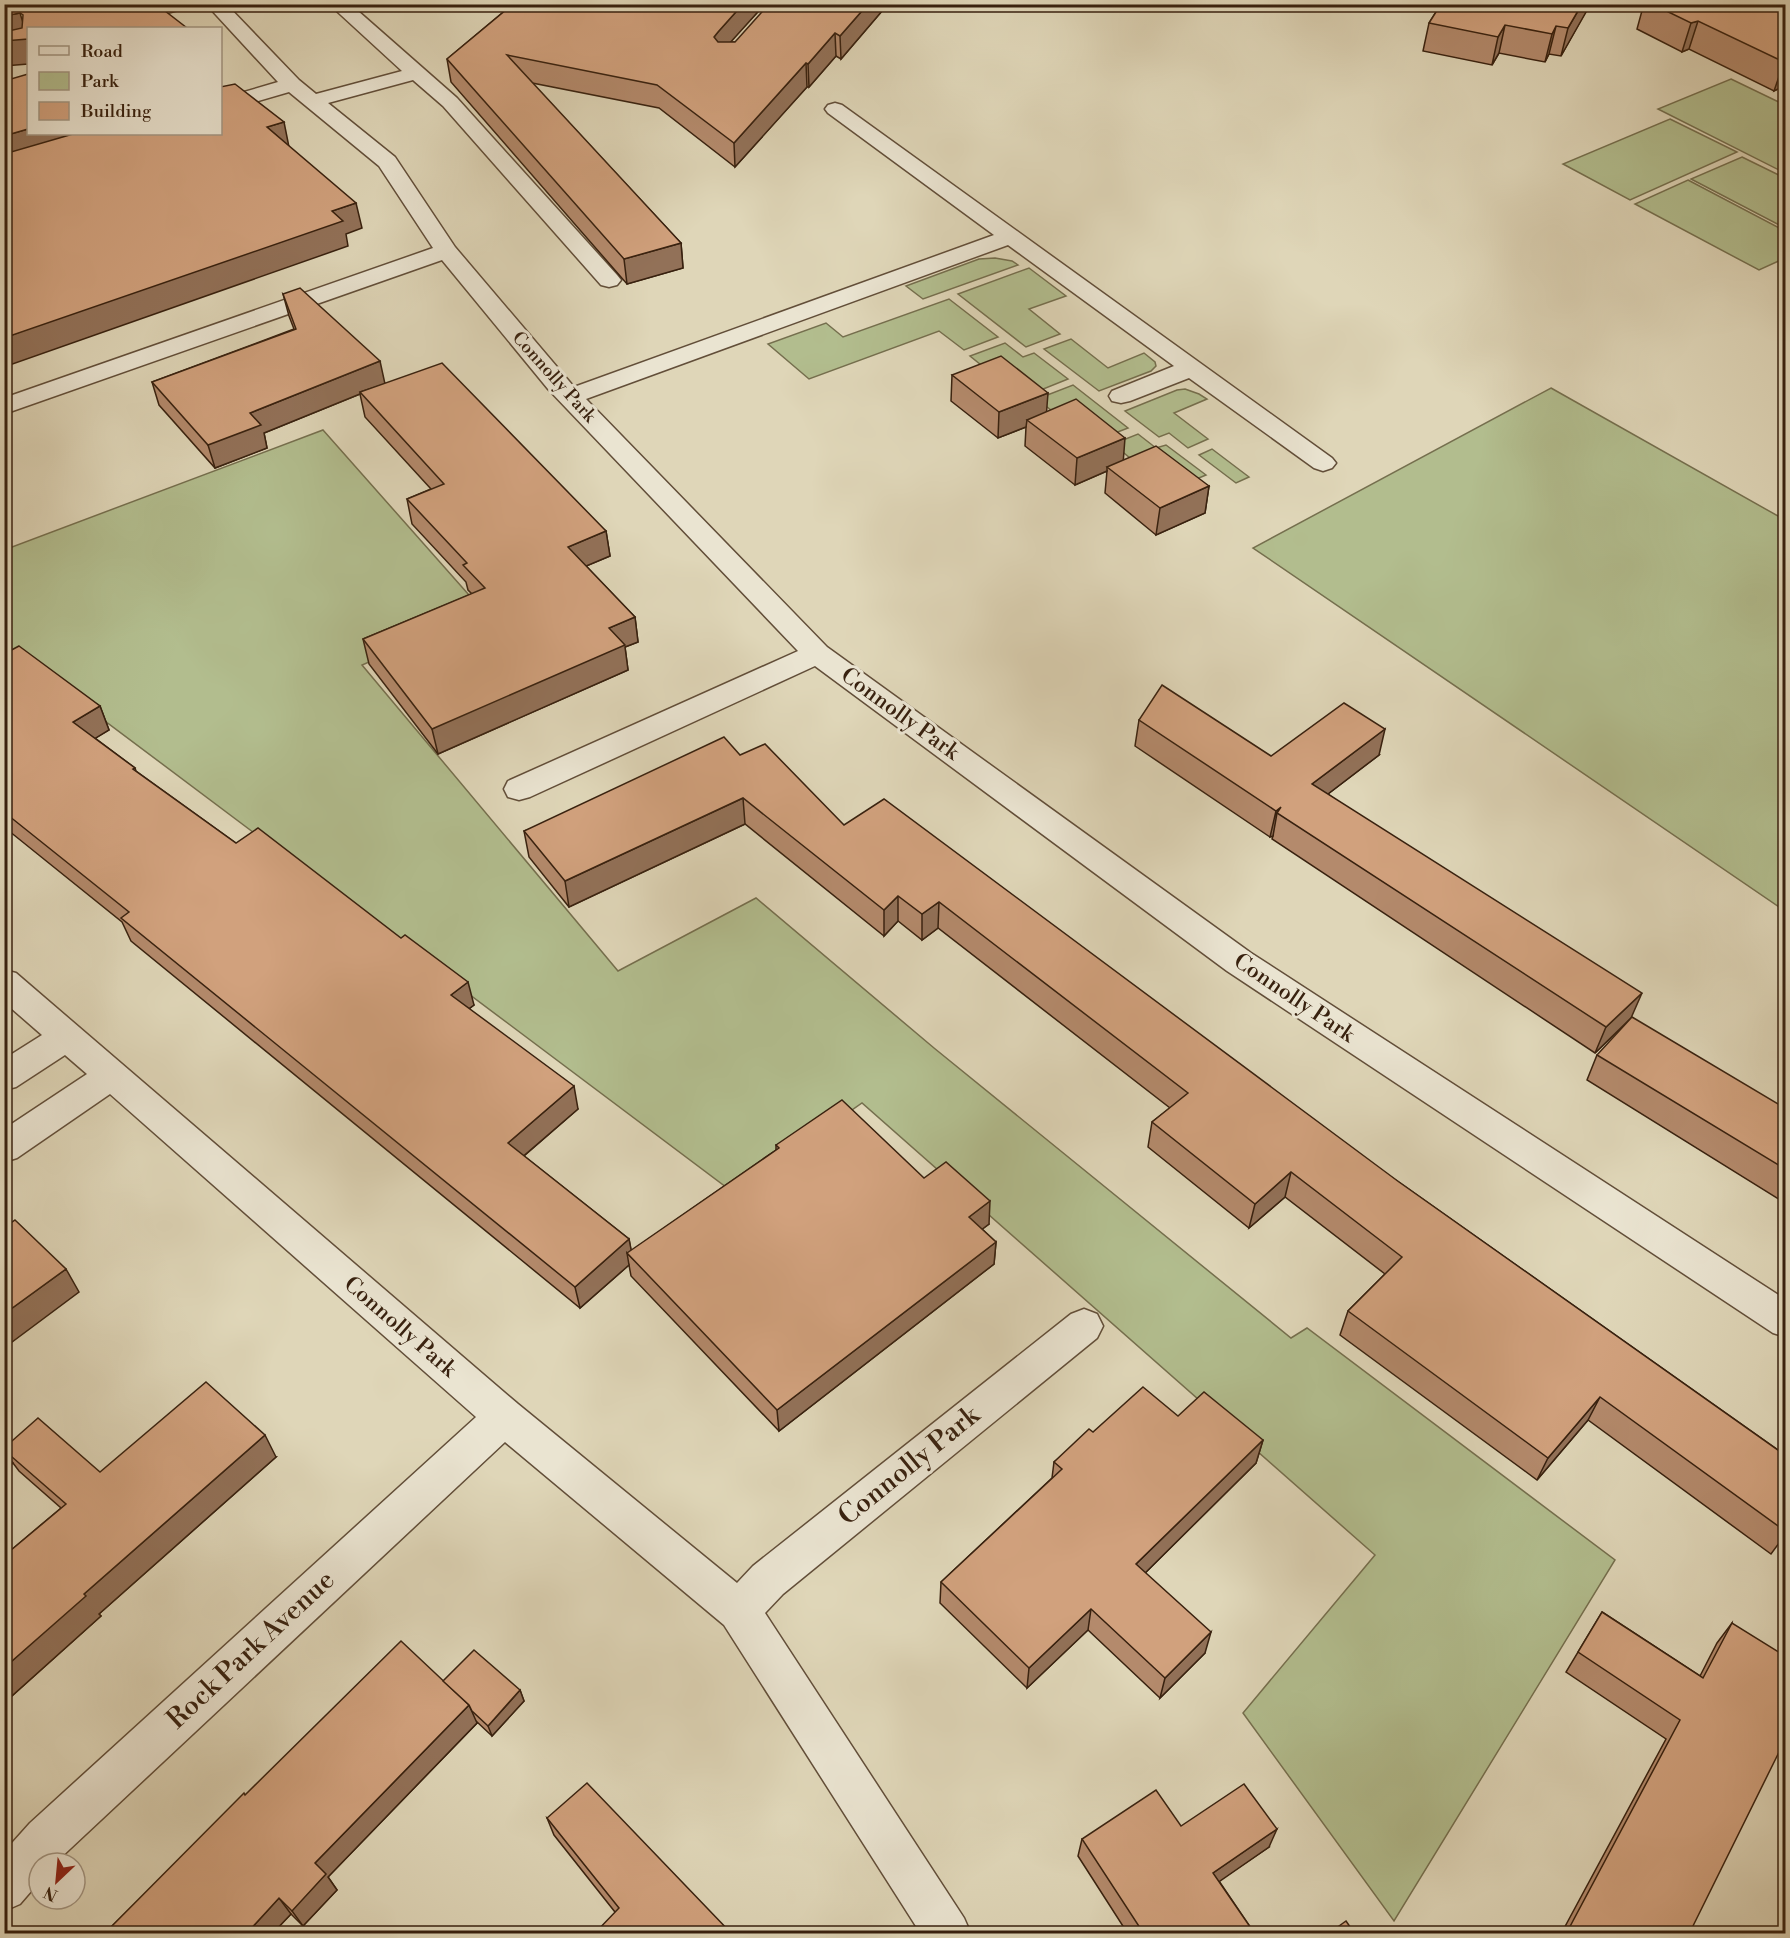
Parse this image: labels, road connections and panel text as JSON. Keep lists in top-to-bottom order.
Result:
{
  "streets": {
    "street": ["Connolly Park", "Rock Park Avenue"]
  },
  "crossings": [
    ["Connolly Park", "Rock Park Avenue"]
  ],
  "legend": ["Road", "Park", "Building"],
  "north": "bottom left"
}
